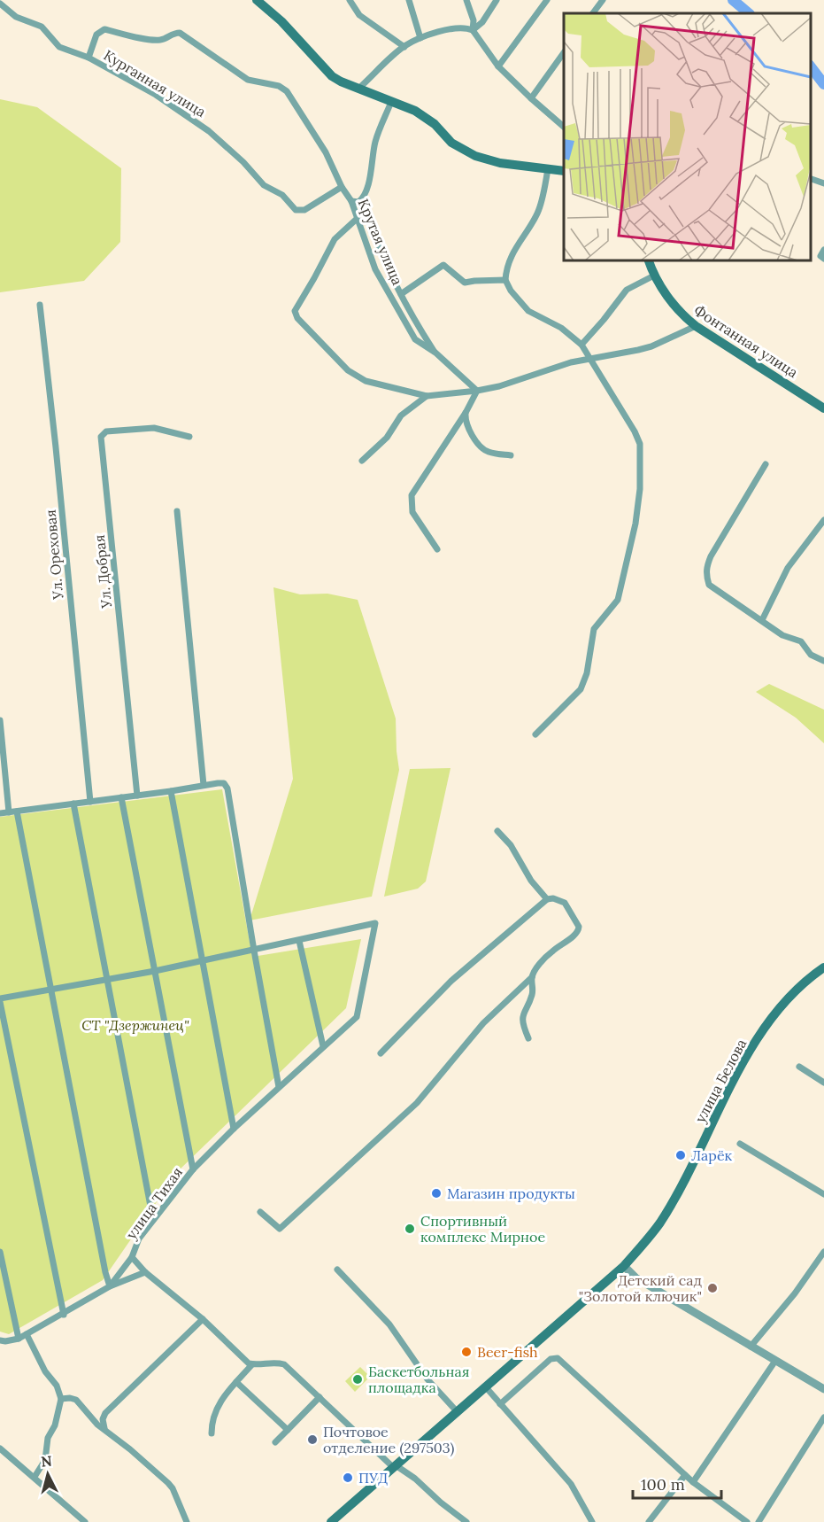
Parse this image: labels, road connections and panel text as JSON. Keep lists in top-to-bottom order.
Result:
{
  "streets": {
    "main road": ["Фонтанная улица", "улица Белова"],
    "street": [
      "Курганная улица",
      "Крутая улица",
      "Ул. Ореховая",
      "Ул. Добрая",
      "улица Тихая"
    ]
  },
  "crossings": [
    ["Курганная улица", "Крутая улица"]
  ],
  "parks": ["СТ \"Дзержинец\""],
  "places": [
    "Ларёк",
    "Магазин продукты",
    "Спортивный комплекс Мирное",
    "Детский сад \"Золотой ключик\"",
    "Beer-fish",
    "Баскетбольная площадка",
    "Почтовое отделение (297503)",
    "ПУД"
  ],
  "scale_bar": "100 m",
  "north": "top"
}
